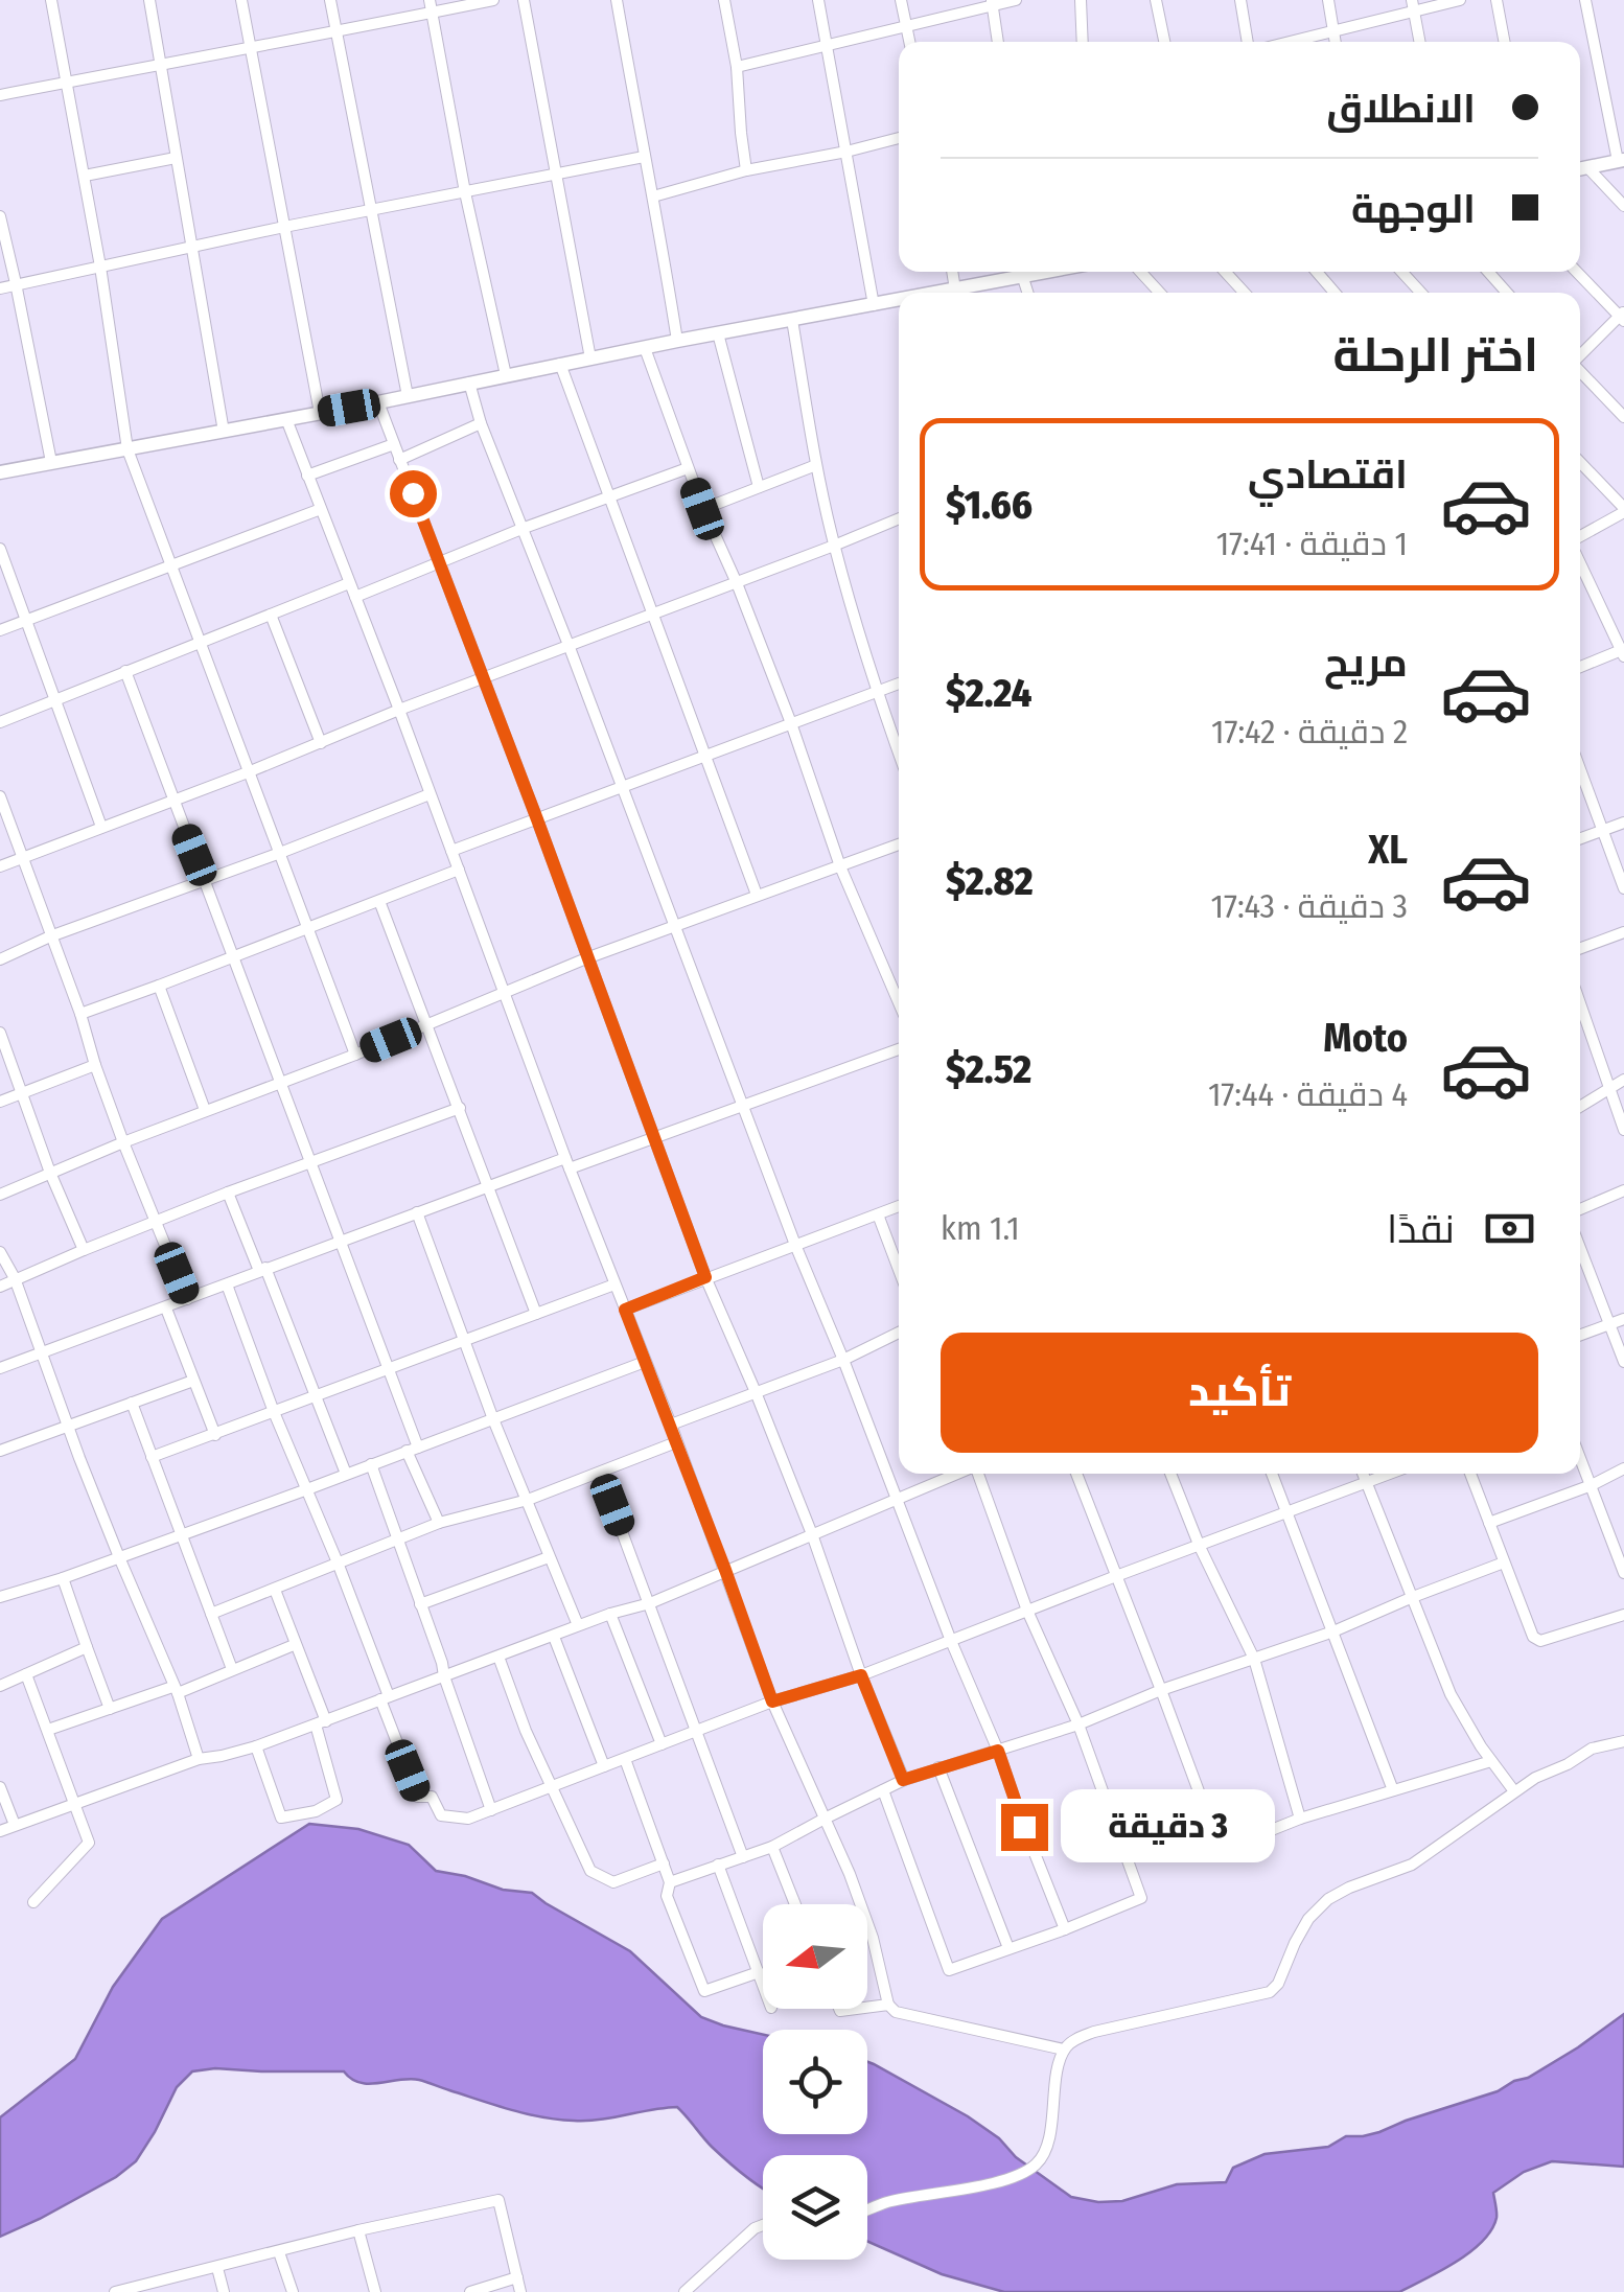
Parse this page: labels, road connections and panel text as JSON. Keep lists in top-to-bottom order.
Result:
{
  "north": "left",
  "page": {
    "banner": ["الانطلاق", "الوجهة"],
    "heading": "اختر الرحلة",
    "list": [
      {
        "name": "اقتصادي",
        "note": "1 دقيقة · 17:41",
        "value": "$1.66"
      },
      {
        "name": "مريح",
        "note": "2 دقيقة · 17:42",
        "value": "$2.24"
      },
      {
        "name": "XL",
        "note": "3 دقيقة · 17:43",
        "value": "$2.82"
      },
      {
        "name": "Moto",
        "note": "4 دقيقة · 17:44",
        "value": "$2.52"
      }
    ],
    "pay": ["نقدًا", "1.1 km"],
    "buttons": "تأكيد",
    "bubble": "3 دقيقة"
  }
}
